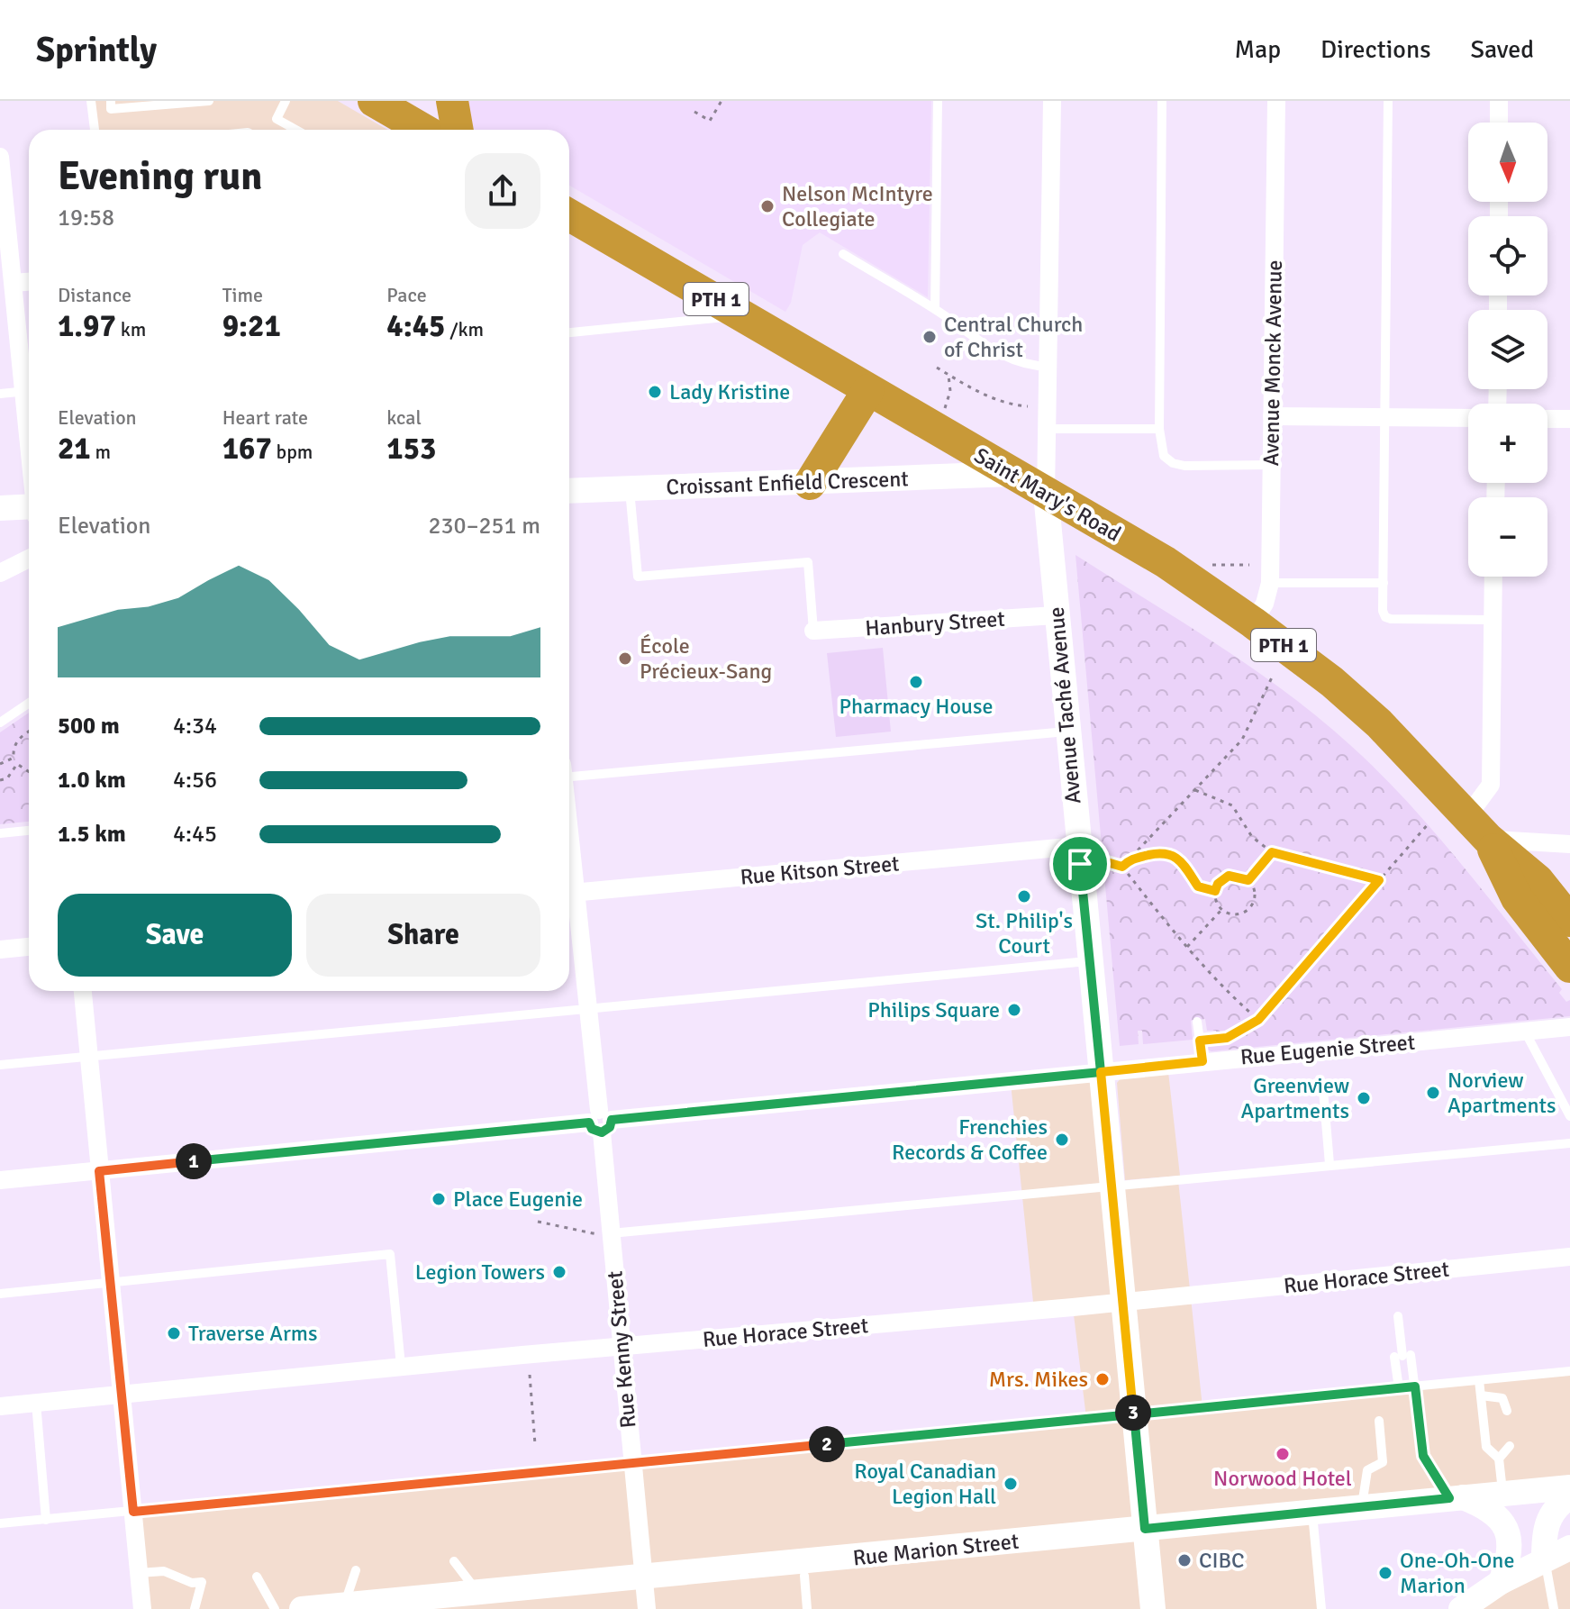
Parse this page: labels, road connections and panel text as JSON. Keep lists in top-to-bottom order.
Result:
{
  "streets": {
    "highway": ["PTH 1", "Saint Mary's Road"],
    "street": [
      "Avenue Monck Avenue",
      "Croissant Enfield Crescent",
      "Hanbury Street",
      "Avenue Taché Avenue",
      "Rue Kitson Street",
      "Rue Eugenie Street",
      "Rue Horace Street",
      "Rue Kenny Street",
      "Rue Marion Street"
    ]
  },
  "crossings": [
    ["Avenue Monck Avenue", "Saint Mary's Road"],
    ["Croissant Enfield Crescent", "Saint Mary's Road"],
    ["Saint Mary's Road", "Avenue Taché Avenue"],
    ["Hanbury Street", "Avenue Taché Avenue"],
    ["Avenue Taché Avenue", "Rue Kitson Street"],
    ["Avenue Taché Avenue", "Rue Eugenie Street"],
    ["Avenue Taché Avenue", "Rue Horace Street"],
    ["Avenue Taché Avenue", "Rue Marion Street"],
    ["Rue Kitson Street", "Rue Kenny Street"],
    ["Rue Eugenie Street", "Rue Kenny Street"],
    ["Rue Horace Street", "Rue Kenny Street"],
    ["Rue Kenny Street", "Rue Marion Street"]
  ],
  "places": [
    "Nelson McIntyre Collegiate",
    "Central Church of Christ",
    "Lady Kristine",
    "École Précieux-Sang",
    "Pharmacy House",
    "St. Philip's Court",
    "Philips Square",
    "Norview Apartments",
    "Greenview Apartments",
    "Frenchies Records & Coffee",
    "Place Eugenie",
    "Legion Towers",
    "Traverse Arms",
    "Mrs. Mikes",
    "Norwood Hotel",
    "Royal Canadian Legion Hall",
    "CIBC",
    "One-Oh-One Marion"
  ],
  "north": "bottom",
  "page": {
    "header": "Sprintly",
    "nav": ["Map", "Directions", "Saved"],
    "map_buttons": ["+", "−"],
    "heading": ["Evening run", "19:58"],
    "stats": [
      ["Distance", "1.97 km"],
      ["Time", "9:21"],
      ["Pace", "4:45 /km"],
      ["Elevation", "21 m"],
      ["Heart rate", "167 bpm"],
      ["kcal", "153"]
    ],
    "chart": ["Elevation", "230–251 m"],
    "list": [
      {
        "name": "500 m",
        "note": "4:34"
      },
      {
        "name": "1.0 km",
        "note": "4:56"
      },
      {
        "name": "1.5 km",
        "note": "4:45"
      }
    ],
    "buttons": ["Save", "Share"],
    "pins": ["1", "3", "2"]
  }
}
